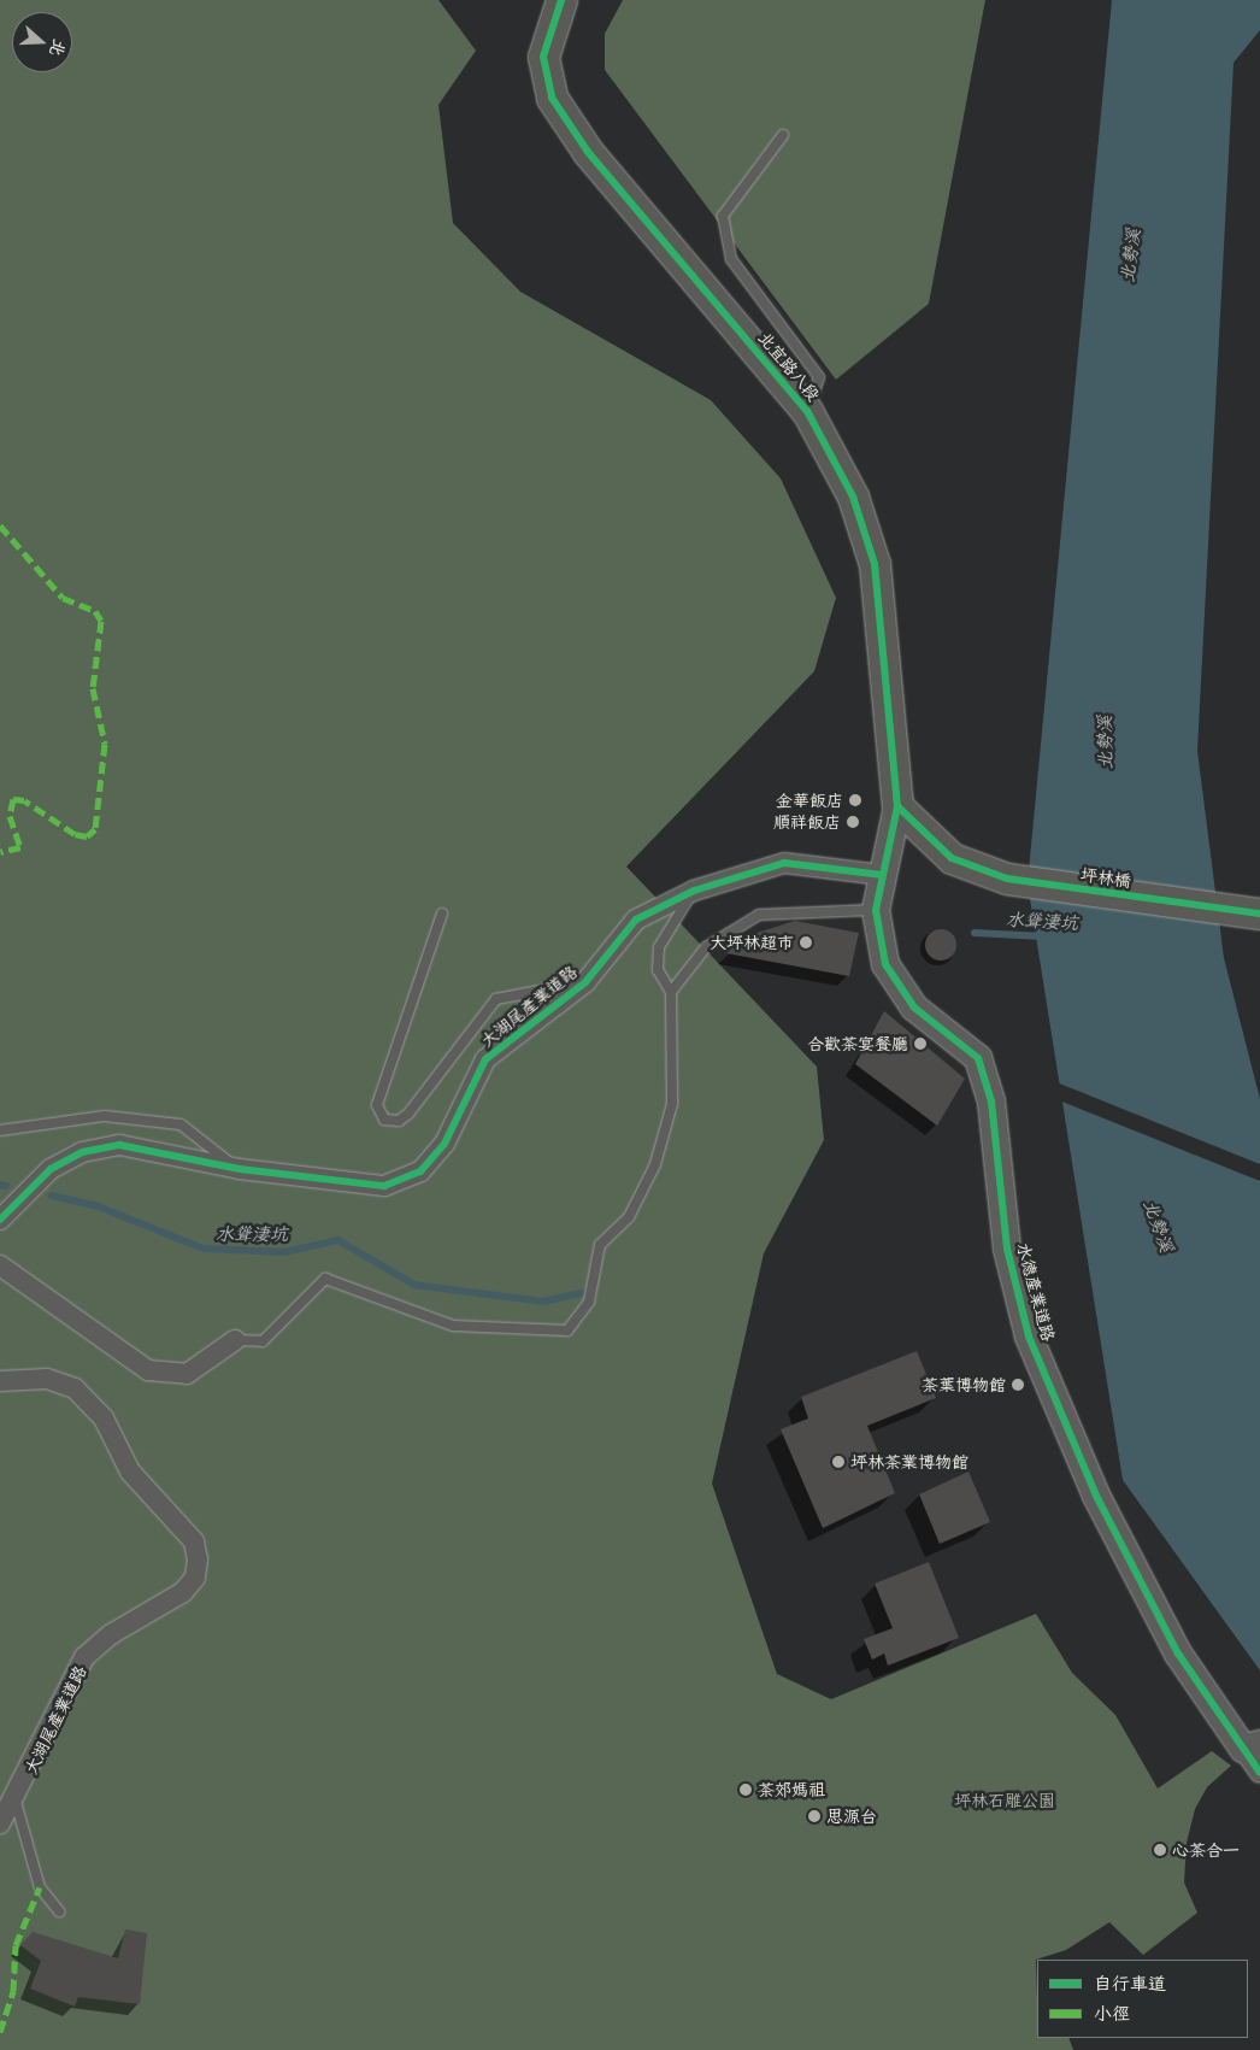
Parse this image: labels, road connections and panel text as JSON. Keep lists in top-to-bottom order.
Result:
{
  "streets": {
    "main road": ["北宜路八段", "坪林橋"],
    "street": ["大湖尾產業道路", "水德產業道路"]
  },
  "crossings": [
    ["北宜路八段", "坪林橋"],
    ["北宜路八段", "水德產業道路"],
    ["坪林橋", "水德產業道路"],
    ["大湖尾產業道路", "水德產業道路"]
  ],
  "water": ["北勢溪", "水聳淒坑"],
  "parks": ["坪林石雕公園"],
  "places": [
    "金華飯店",
    "順祥飯店",
    "大坪林超市",
    "合歡茶宴餐廳",
    "茶葉博物館",
    "坪林茶業博物館",
    "茶郊媽祖",
    "思源台",
    "心茶合一"
  ],
  "legend": ["自行車道", "小徑"],
  "north": "right"
}
